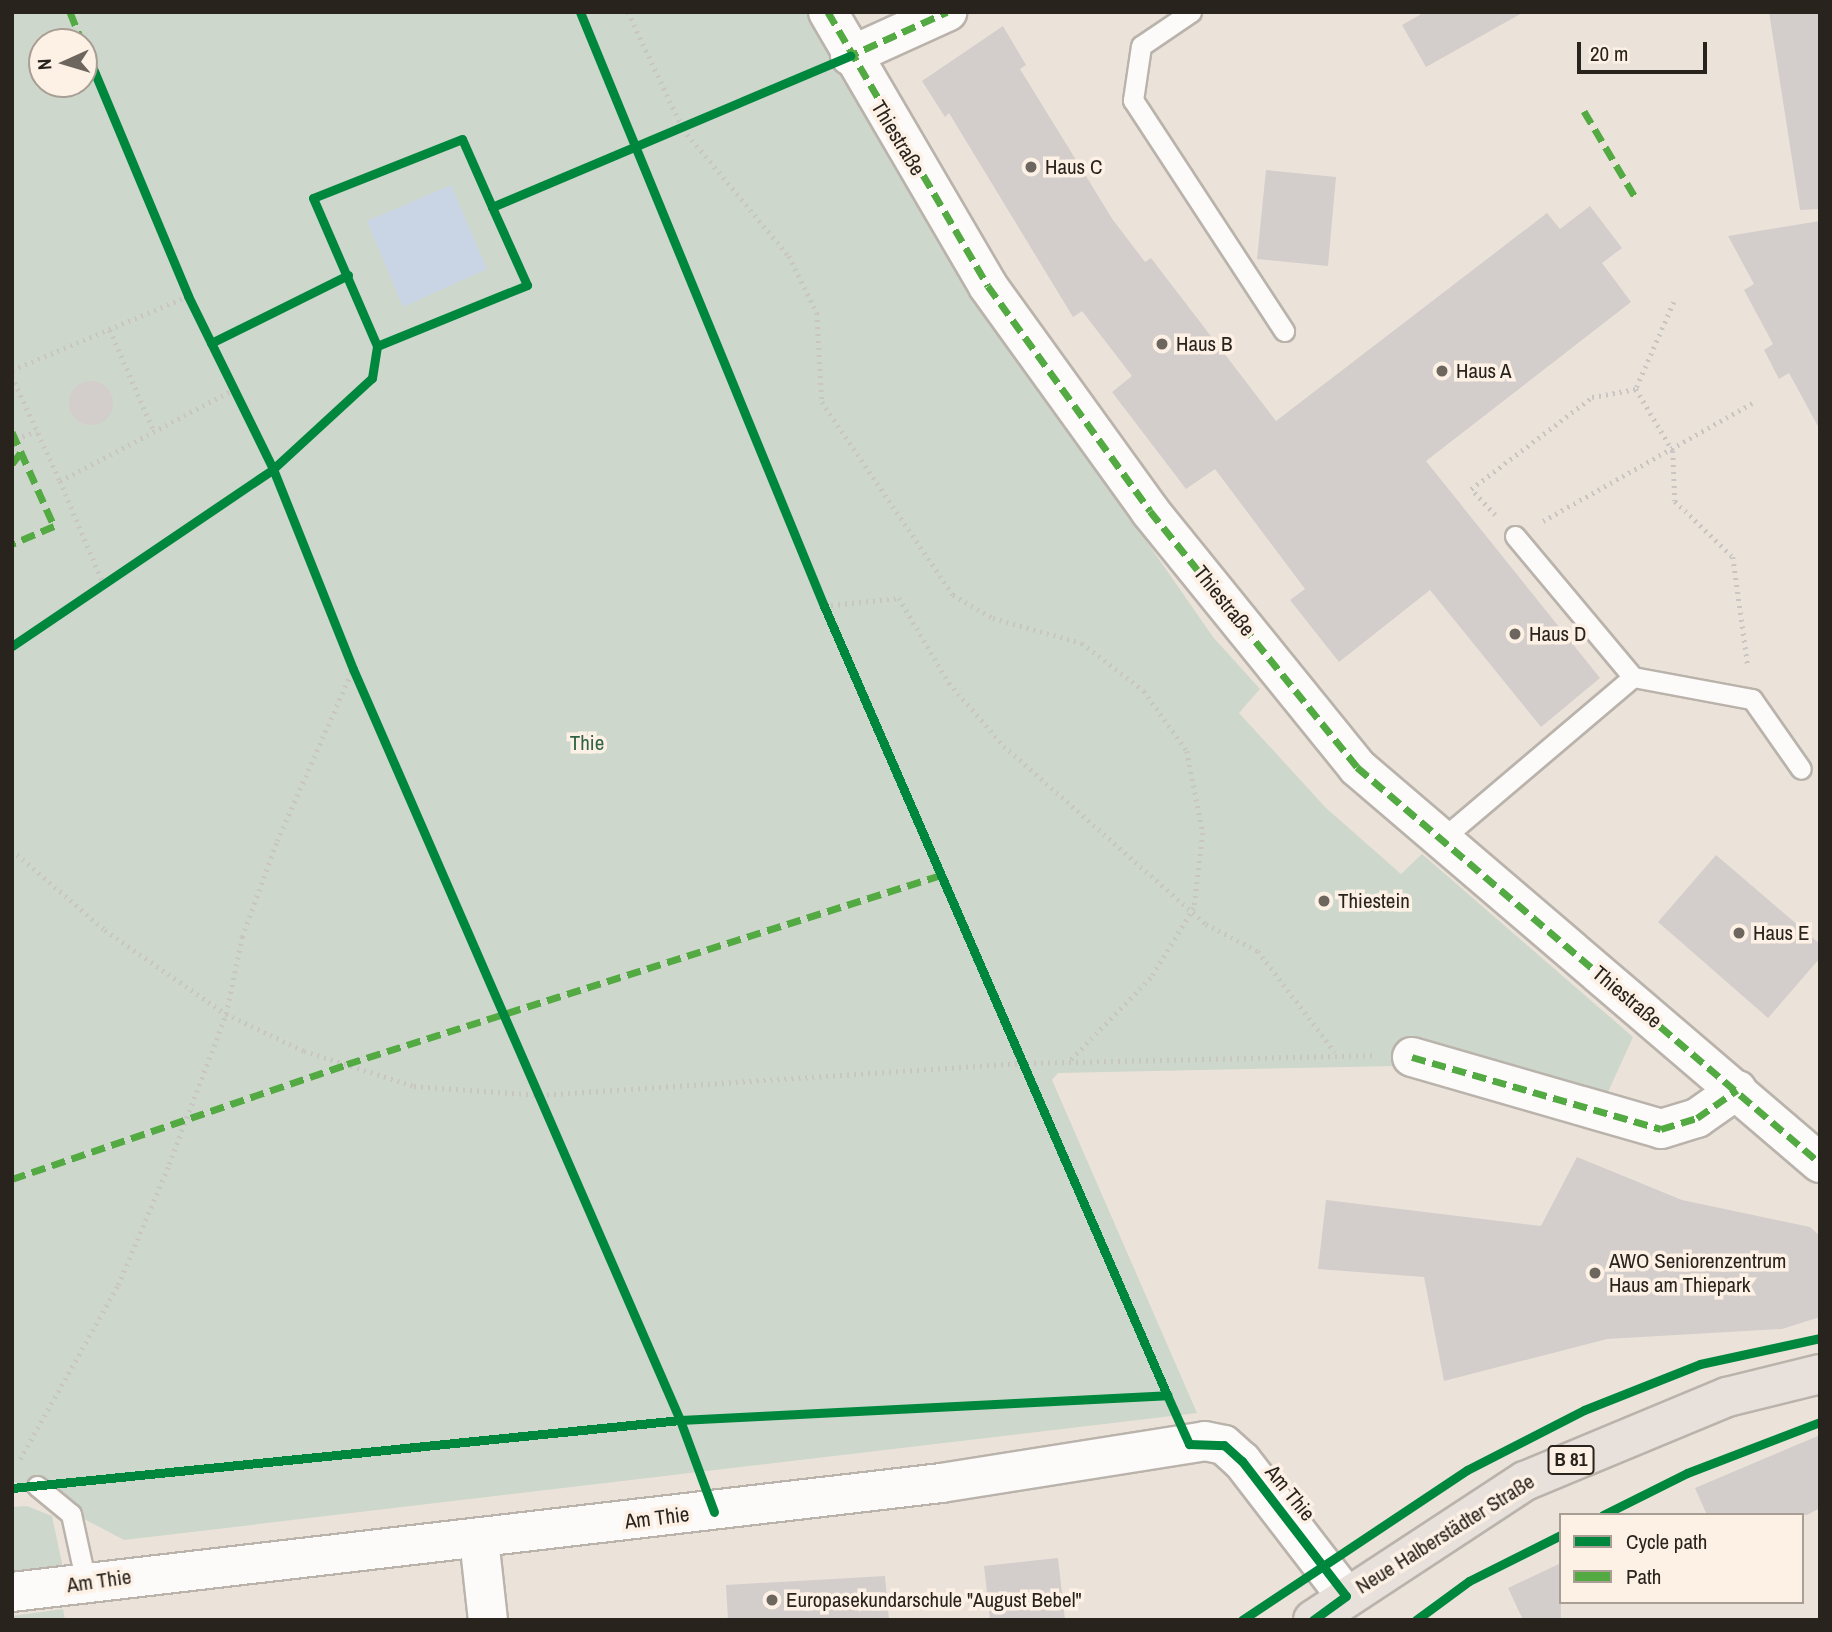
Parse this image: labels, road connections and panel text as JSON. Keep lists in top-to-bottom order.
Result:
{
  "streets": {
    "main road": ["B 81", "Neue Halberstädter Straße"],
    "street": ["Thiestraße", "Am Thie"]
  },
  "crossings": [
    ["Am Thie", "Neue Halberstädter Straße"]
  ],
  "parks": ["Thie"],
  "places": [
    "Haus C",
    "Haus B",
    "Haus A",
    "Haus D",
    "Thiestein",
    "Haus E",
    "AWO Seniorenzentrum Haus am Thiepark",
    "Europasekundarschule \"August Bebel\""
  ],
  "legend": ["Cycle path", "Path"],
  "scale_bar": "20 m",
  "north": "left"
}
